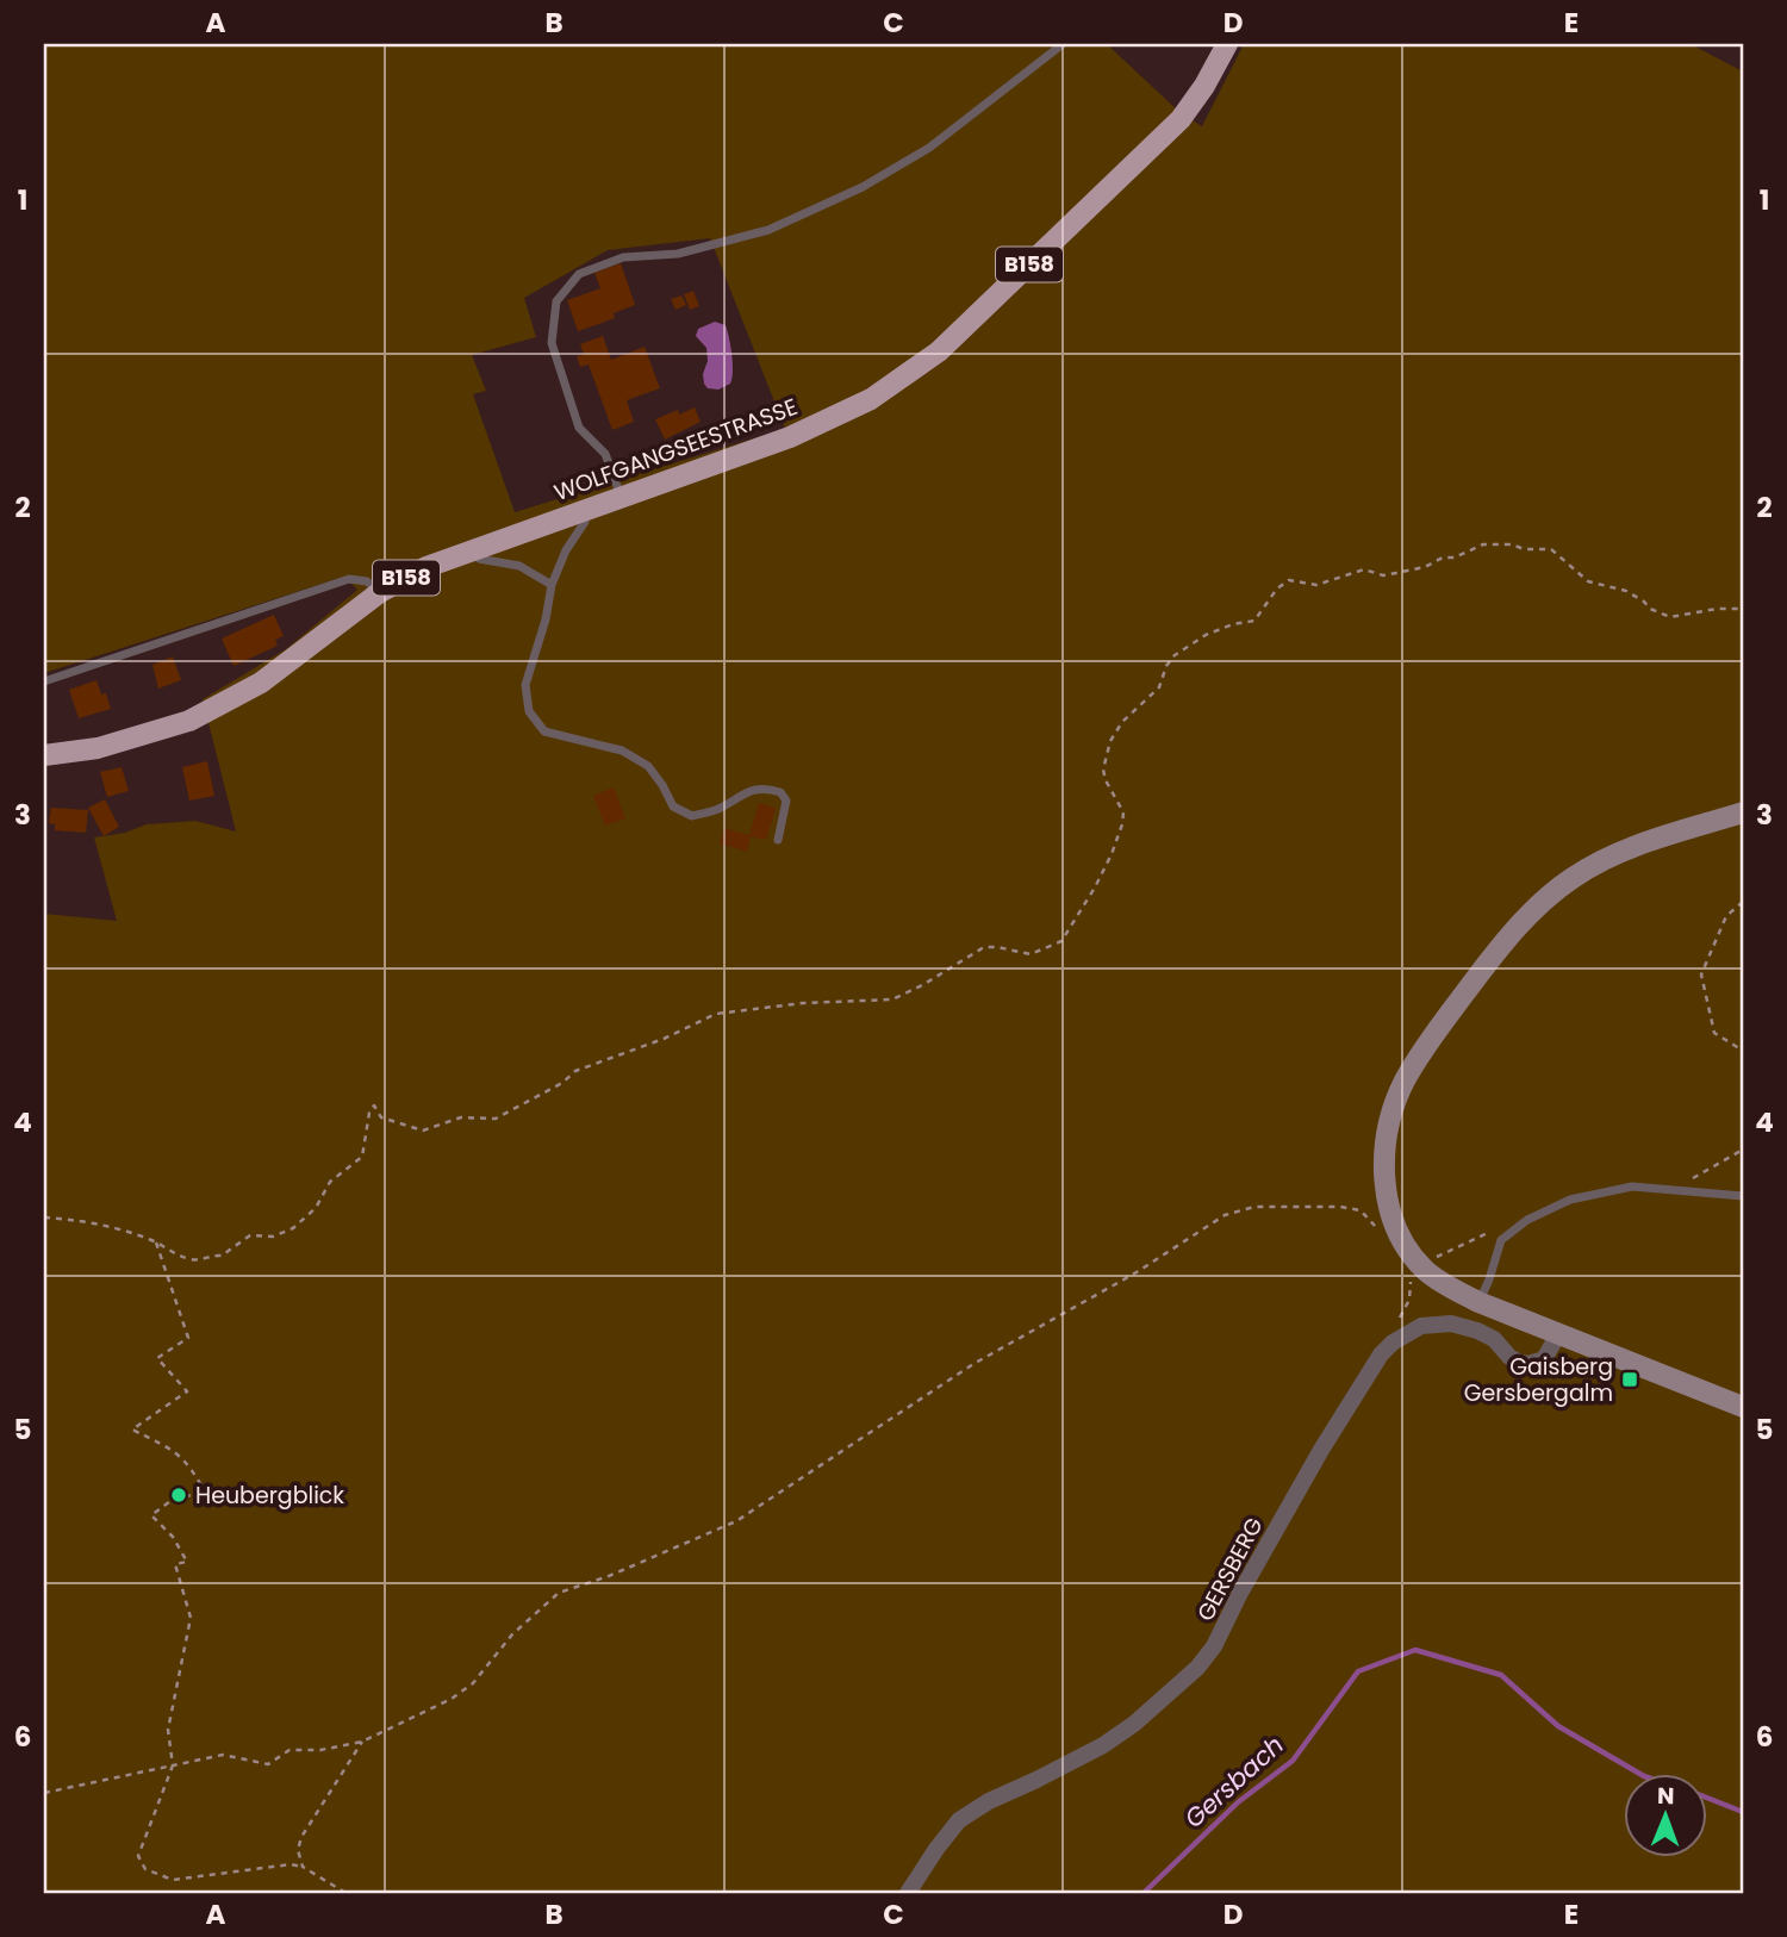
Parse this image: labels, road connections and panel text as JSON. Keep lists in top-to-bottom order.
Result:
{
  "streets": {
    "main road": ["B158", "WOLFGANGSEESTRASSE"],
    "street": ["GERSBERG"]
  },
  "water": ["Gersbach"],
  "places": {
    "transit": ["Gaisberg Gersbergalm"],
    "other": ["Heubergblick"]
  },
  "north": "top",
  "grid": {
    "columns": [
      "A",
      "B",
      "C",
      "D",
      "E"
    ],
    "rows": [
      "1",
      "2",
      "3",
      "4",
      "5",
      "6"
    ]
  }
}
